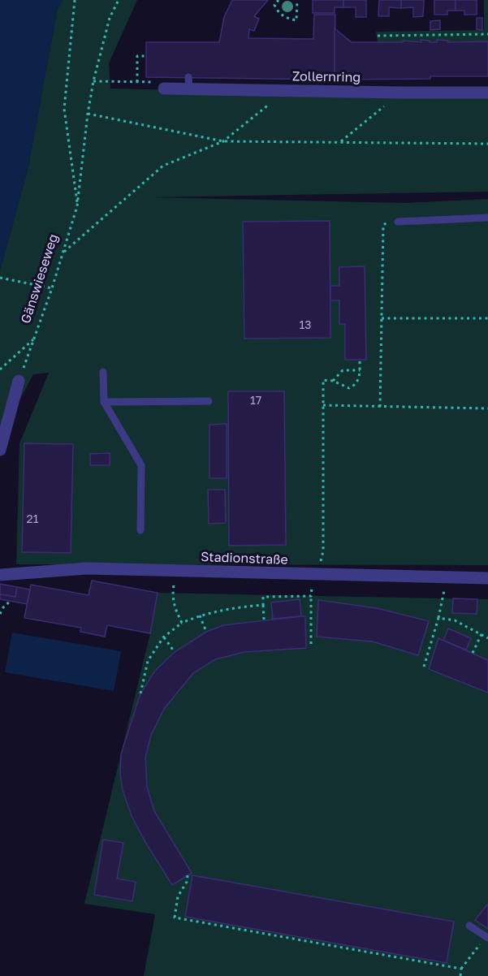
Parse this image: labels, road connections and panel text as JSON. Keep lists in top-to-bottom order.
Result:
{
  "streets": {
    "street": ["Zollernring", "Stadionstraße"],
    "path": ["Gänswieseweg"]
  },
  "house_numbers": ["13", "17", "21"]
}
